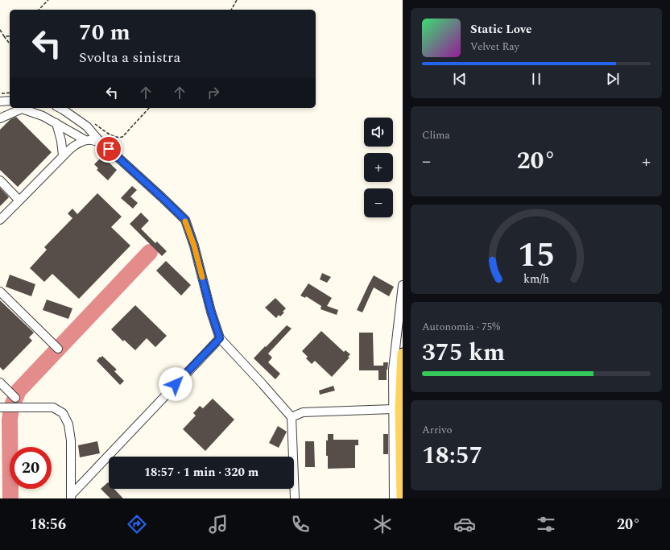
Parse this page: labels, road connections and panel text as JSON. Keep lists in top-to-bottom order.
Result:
{
  "page": {
    "turn": ["70 m", "Svolta a sinistra"],
    "song": ["Static Love", "Velvet Ray"],
    "tile": [
      "Clima",
      ["Autonomia · 75%", "375 km"],
      ["Arrivo", "18:57"]
    ],
    "map_buttons": ["+", "−"],
    "heat": ["−", "20°", "+"],
    "limit": "20",
    "trip": "18:57 · 1 min · 320 m",
    "tabs": ["18:56", "20°"],
    "gauge": ["15", "km/h"]
  }
}
